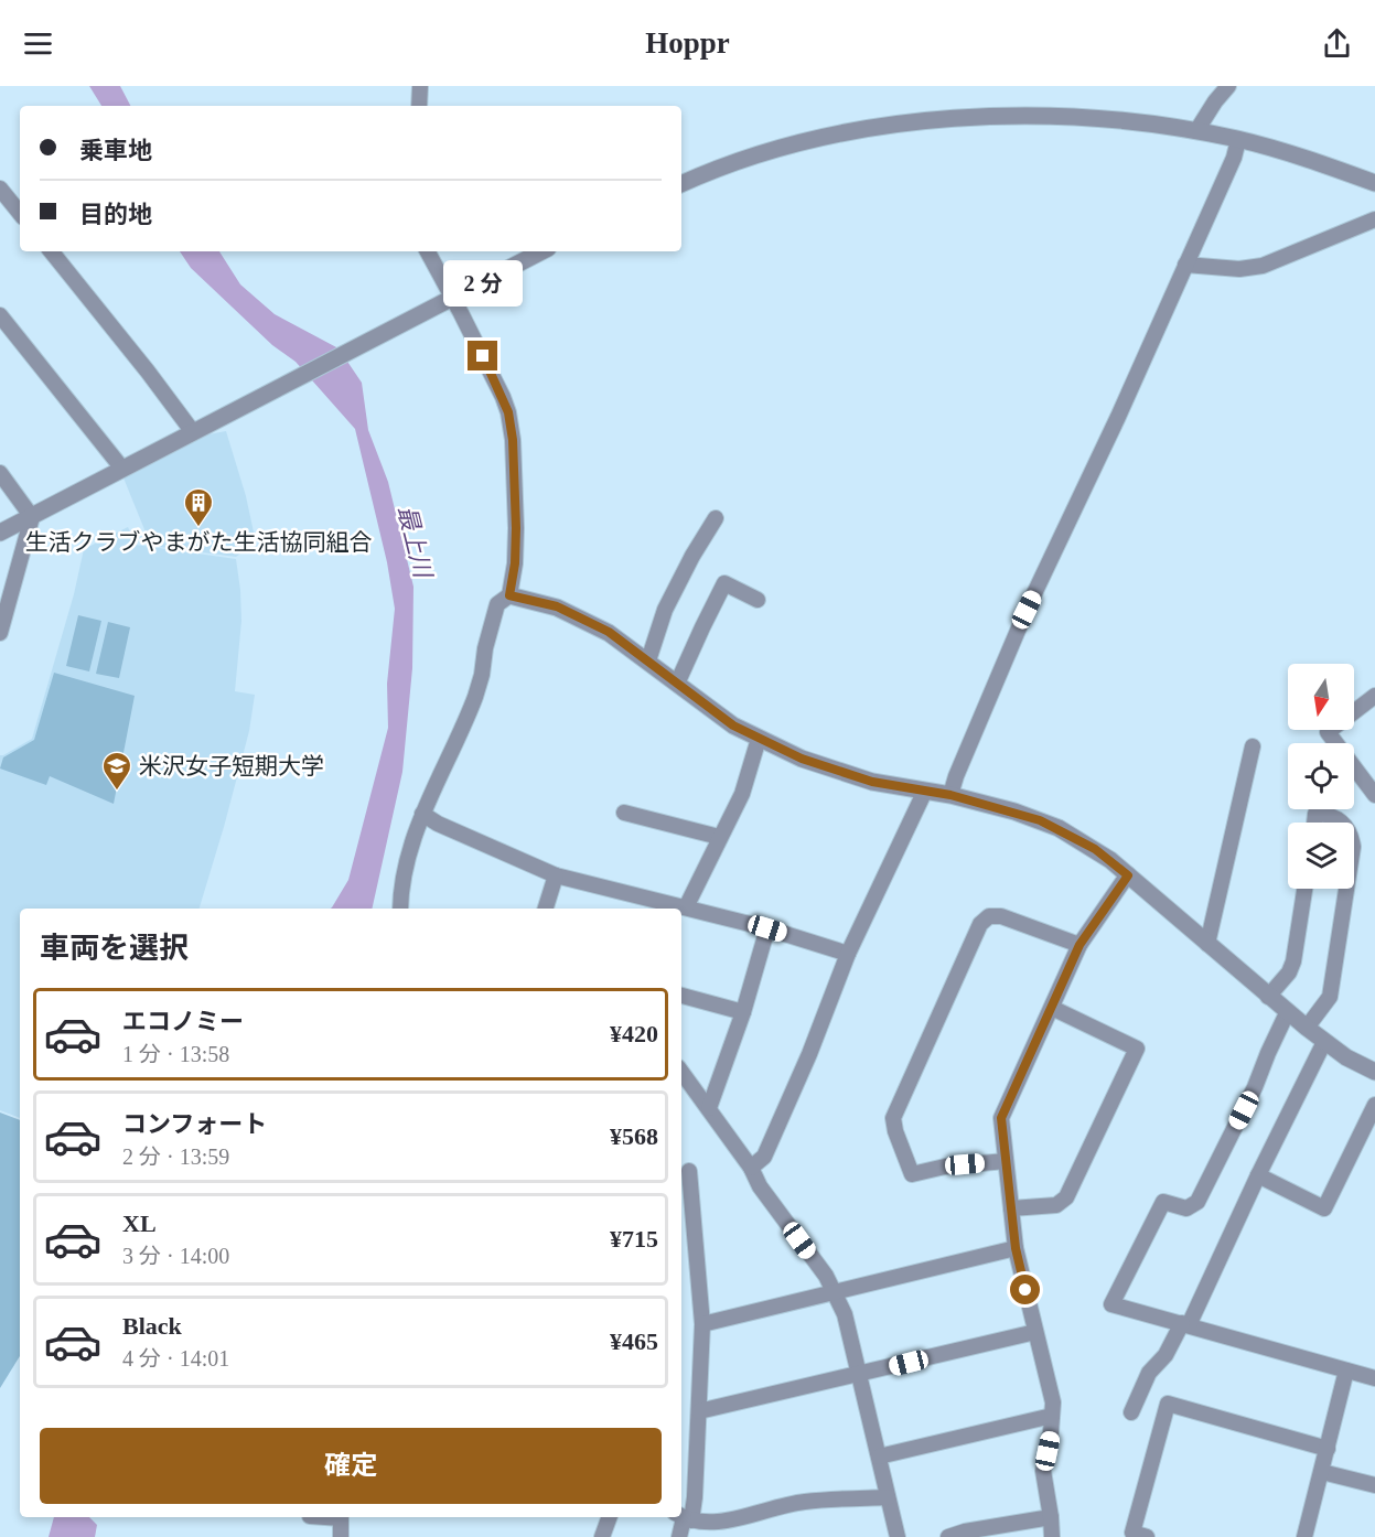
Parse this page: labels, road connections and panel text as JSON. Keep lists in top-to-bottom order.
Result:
{
  "water": ["最上川"],
  "places": {
    "building": ["生活クラブやまがた生活協同組合"],
    "school or university": ["米沢女子短期大学"]
  },
  "north": "bottom",
  "page": {
    "header": "Hoppr",
    "banner": ["乗車地", "目的地"],
    "bubble": "2 分",
    "heading": "車両を選択",
    "list": [
      {
        "name": "エコノミー",
        "note": "1 分 · 13:58",
        "value": "¥420"
      },
      {
        "name": "コンフォート",
        "note": "2 分 · 13:59",
        "value": "¥568"
      },
      {
        "name": "XL",
        "note": "3 分 · 14:00",
        "value": "¥715"
      },
      {
        "name": "Black",
        "note": "4 分 · 14:01",
        "value": "¥465"
      }
    ],
    "buttons": "確定"
  }
}
